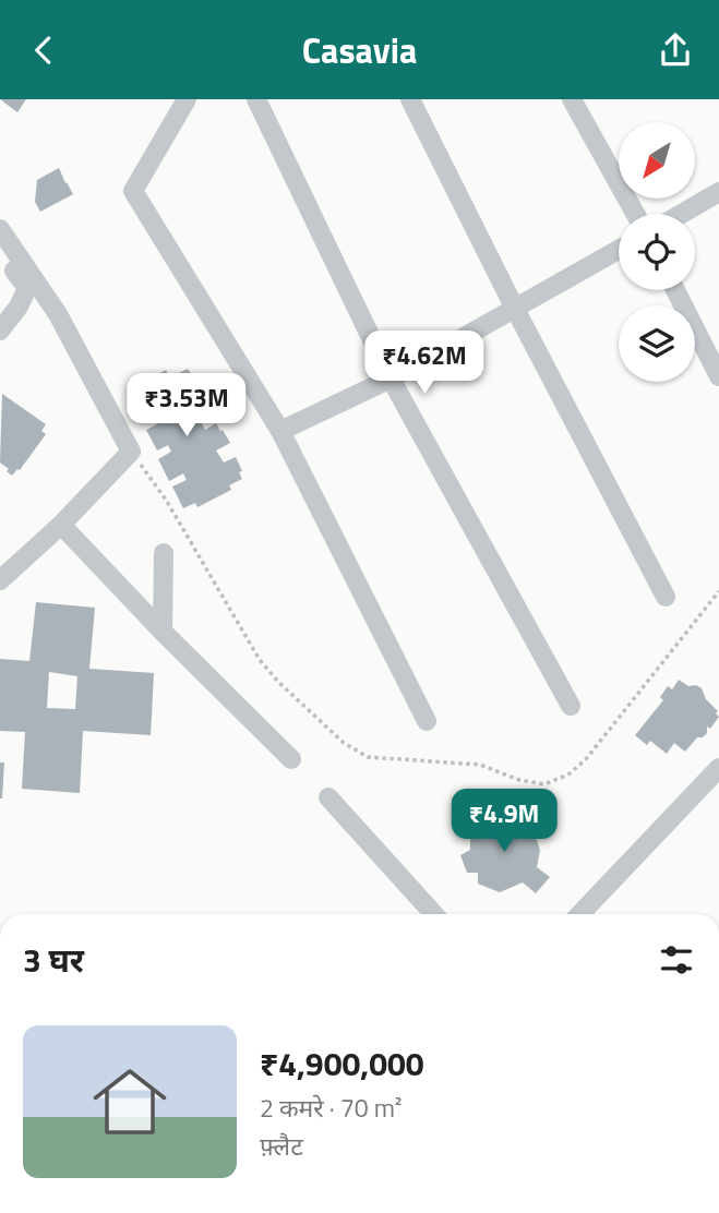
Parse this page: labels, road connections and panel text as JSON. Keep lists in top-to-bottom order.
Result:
{
  "north": "bottom left",
  "page": {
    "header": "Casavia",
    "price": ["₹4.62M", "₹3.53M", "₹4.9M"],
    "heading": "3 घर",
    "list": [
      {
        "name": "₹4,900,000",
        "note": "2 कमरे · 70 m² · फ़्लैट"
      }
    ]
  }
}
